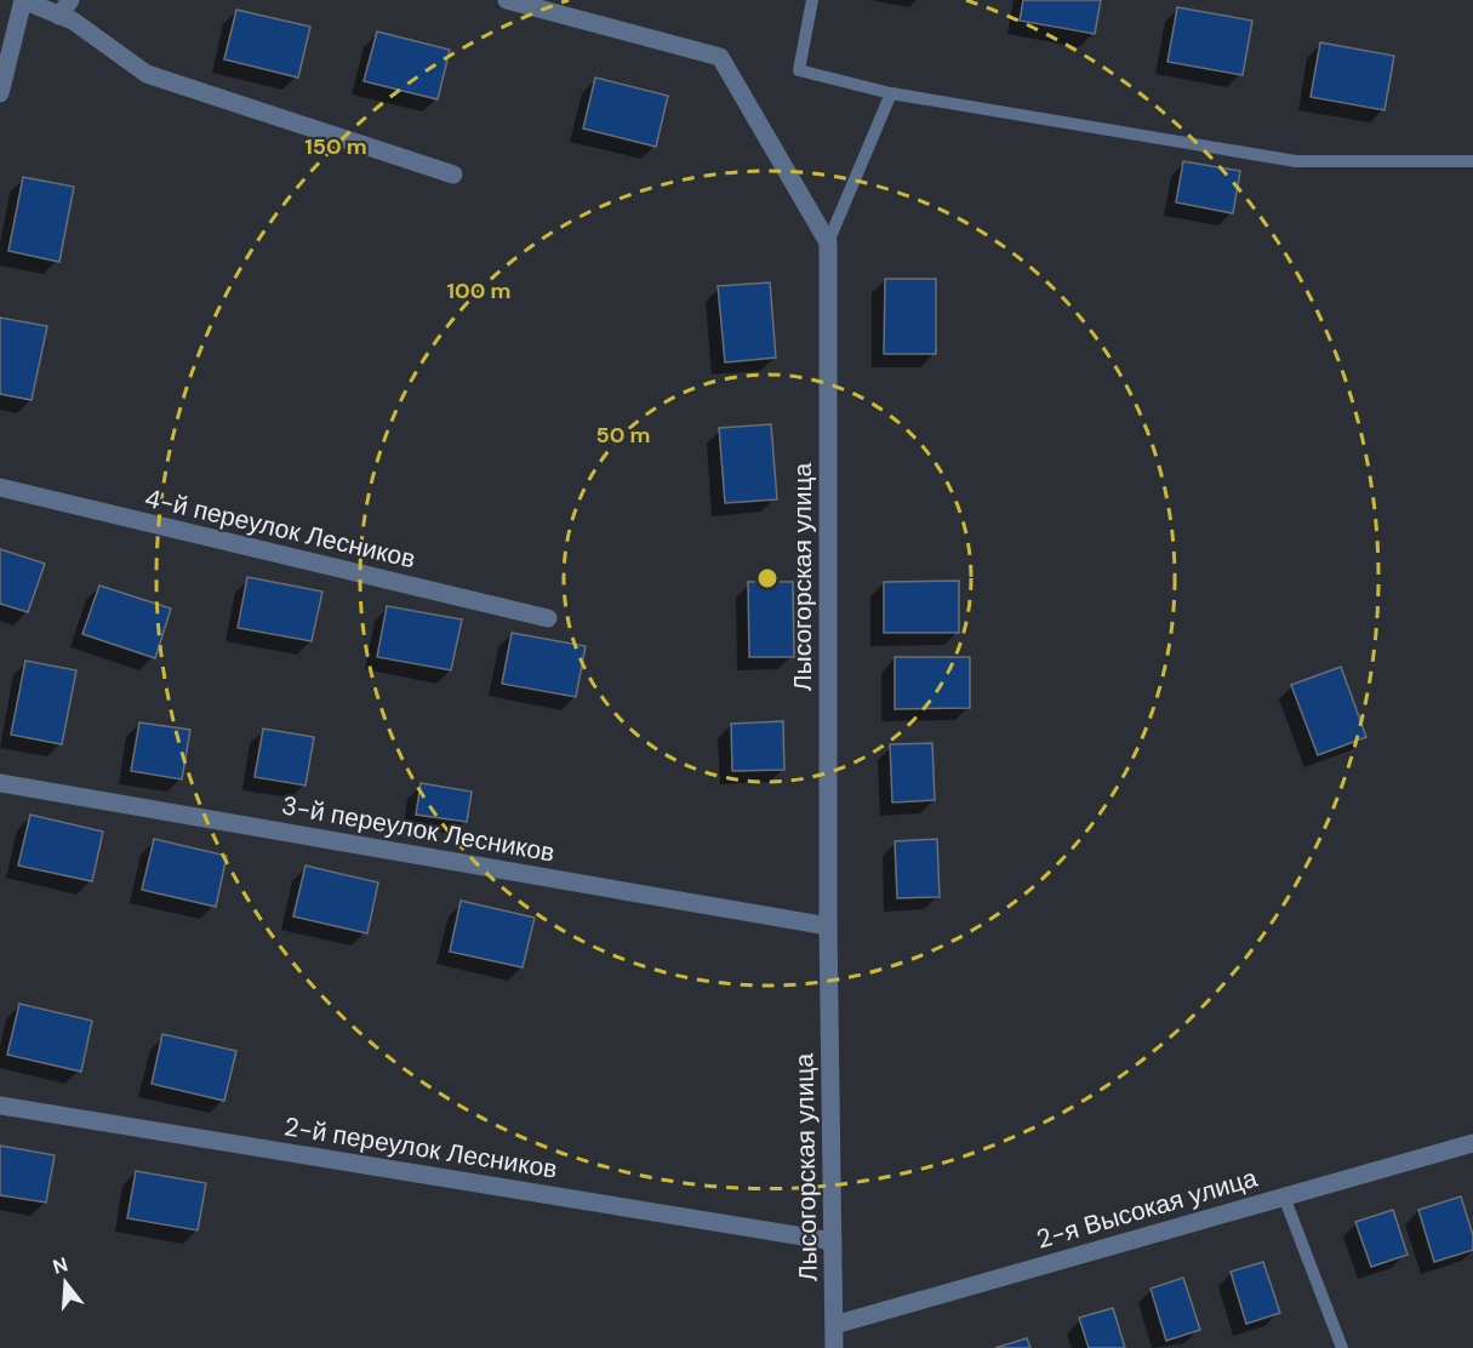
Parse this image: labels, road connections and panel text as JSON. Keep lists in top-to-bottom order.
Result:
{
  "streets": {
    "street": [
      "4-й переулок Лесников",
      "Лысогорская улица",
      "3-й переулок Лесников",
      "2-й переулок Лесников",
      "2-я Высокая улица"
    ]
  },
  "crossings": [
    ["Лысогорская улица", "3-й переулок Лесников"],
    ["Лысогорская улица", "2-й переулок Лесников"],
    ["Лысогорская улица", "2-я Высокая улица"]
  ],
  "north": "top",
  "rings": ["150 m", "100 m", "50 m"]
}
